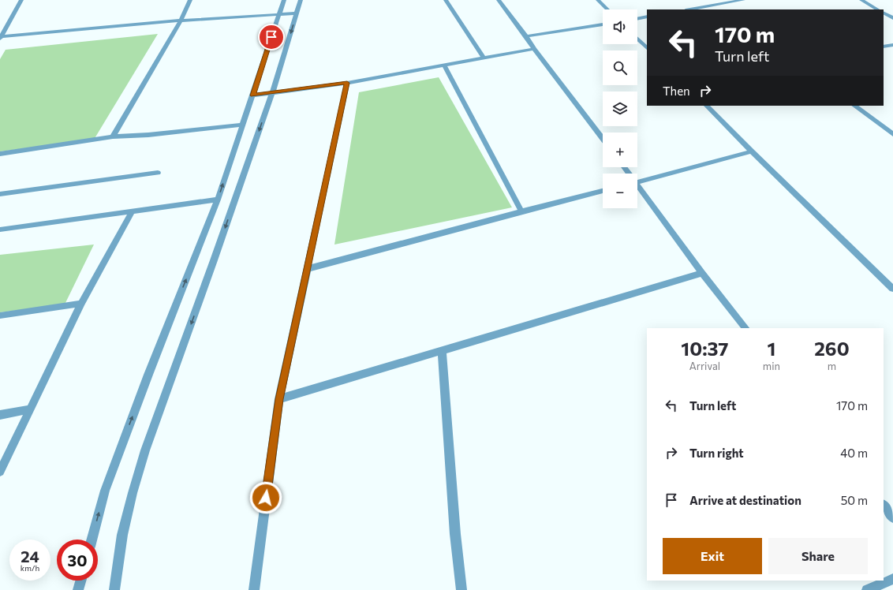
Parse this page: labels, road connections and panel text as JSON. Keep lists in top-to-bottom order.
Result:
{
  "page": {
    "map_buttons": ["+", "−"],
    "turn": ["170 m", "Turn left"],
    "then": "Then",
    "eta": [
      "10:37",
      "Arrival",
      "1",
      "min",
      "260",
      "m"
    ],
    "list": [
      {
        "name": "Turn left",
        "value": "170 m"
      },
      {
        "name": "Turn right",
        "value": "40 m"
      },
      {
        "name": "Arrive at destination",
        "value": "50 m"
      }
    ],
    "buttons": ["Exit", "Share"],
    "speed": "24 km/h",
    "limit": "30"
  }
}
